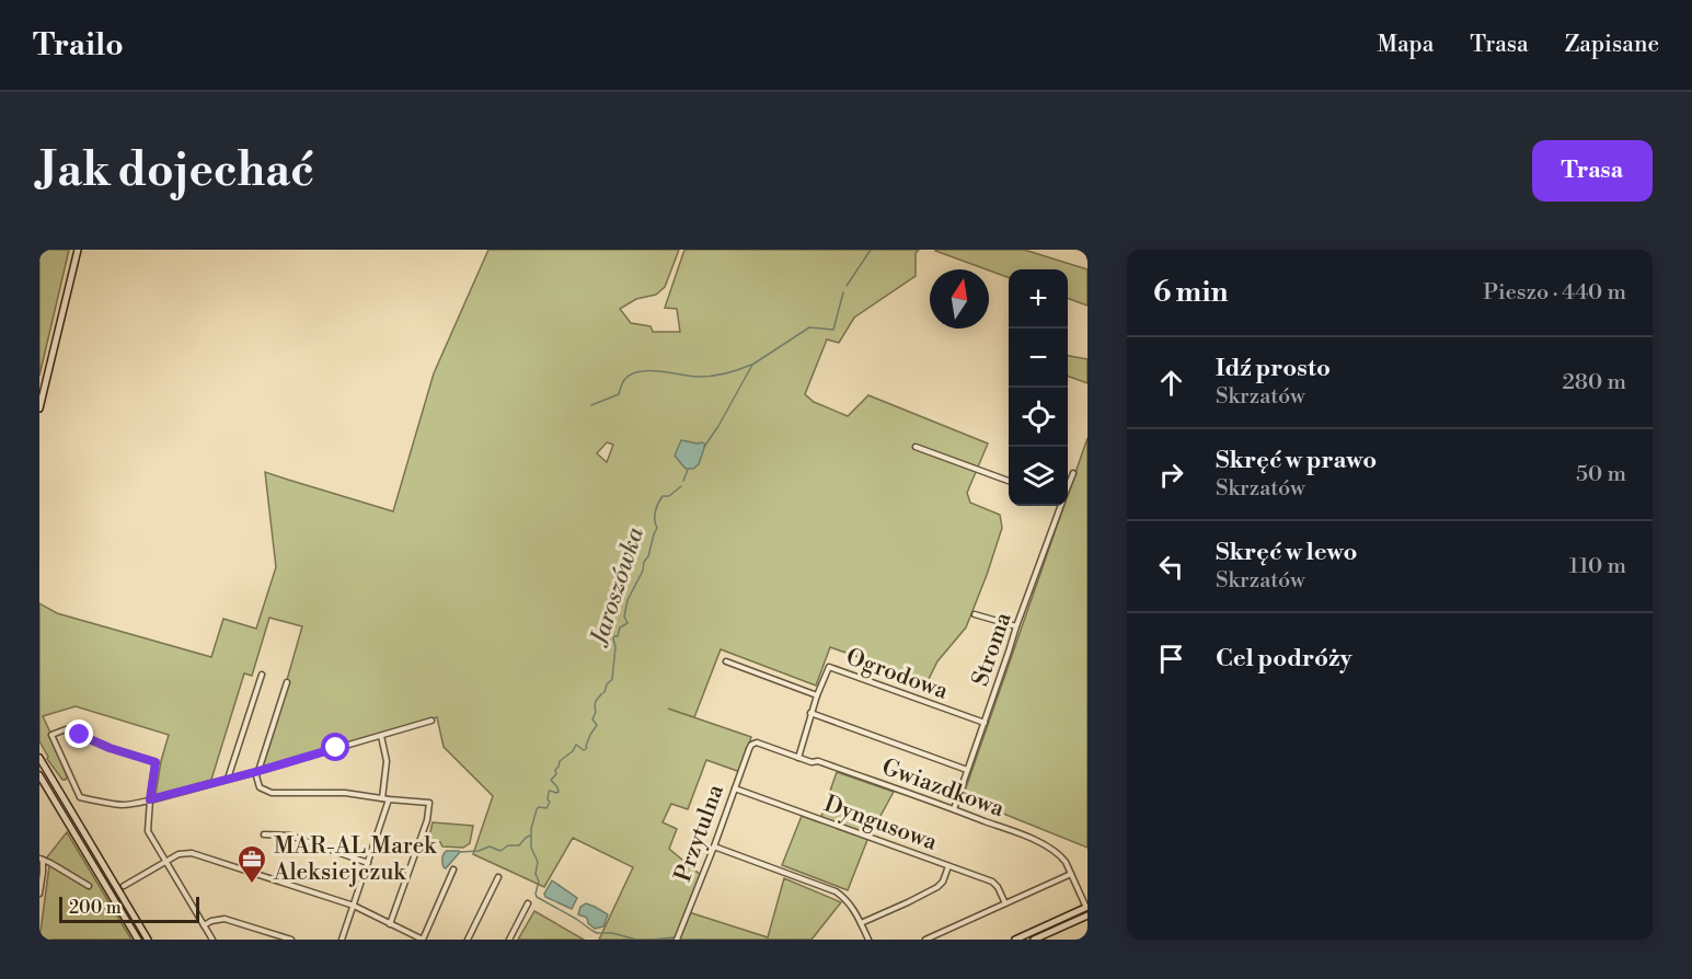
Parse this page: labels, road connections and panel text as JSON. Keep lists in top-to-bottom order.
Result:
{
  "streets": {
    "street": [
      "Stroma",
      "Ogrodowa",
      "Gwiazdkowa",
      "Dyngusowa",
      "Przytulna"
    ]
  },
  "crossings": [
    ["Stroma", "Ogrodowa"],
    ["Stroma", "Gwiazdkowa"],
    ["Ogrodowa", "Gwiazdkowa"],
    ["Gwiazdkowa", "Przytulna"],
    ["Dyngusowa", "Przytulna"]
  ],
  "water": ["Jaroszówka"],
  "places": {
    "office": ["MAR-AL Marek Aleksiejczuk"]
  },
  "scale_bar": "200 m",
  "north": "top",
  "page": {
    "header": "Trailo",
    "nav": ["Mapa", "Trasa", "Zapisane"],
    "buttons": "Trasa",
    "title": "Jak dojechać",
    "heading": ["6 min", "Pieszo · 440 m"],
    "map_buttons": ["+", "−"],
    "list": [
      ["Idź prosto", "Skrzatów", "280 m"],
      ["Skręć w prawo", "Skrzatów", "50 m"],
      ["Skręć w lewo", "Skrzatów", "110 m"],
      "Cel podróży"
    ],
    "scale": "200 m"
  }
}
